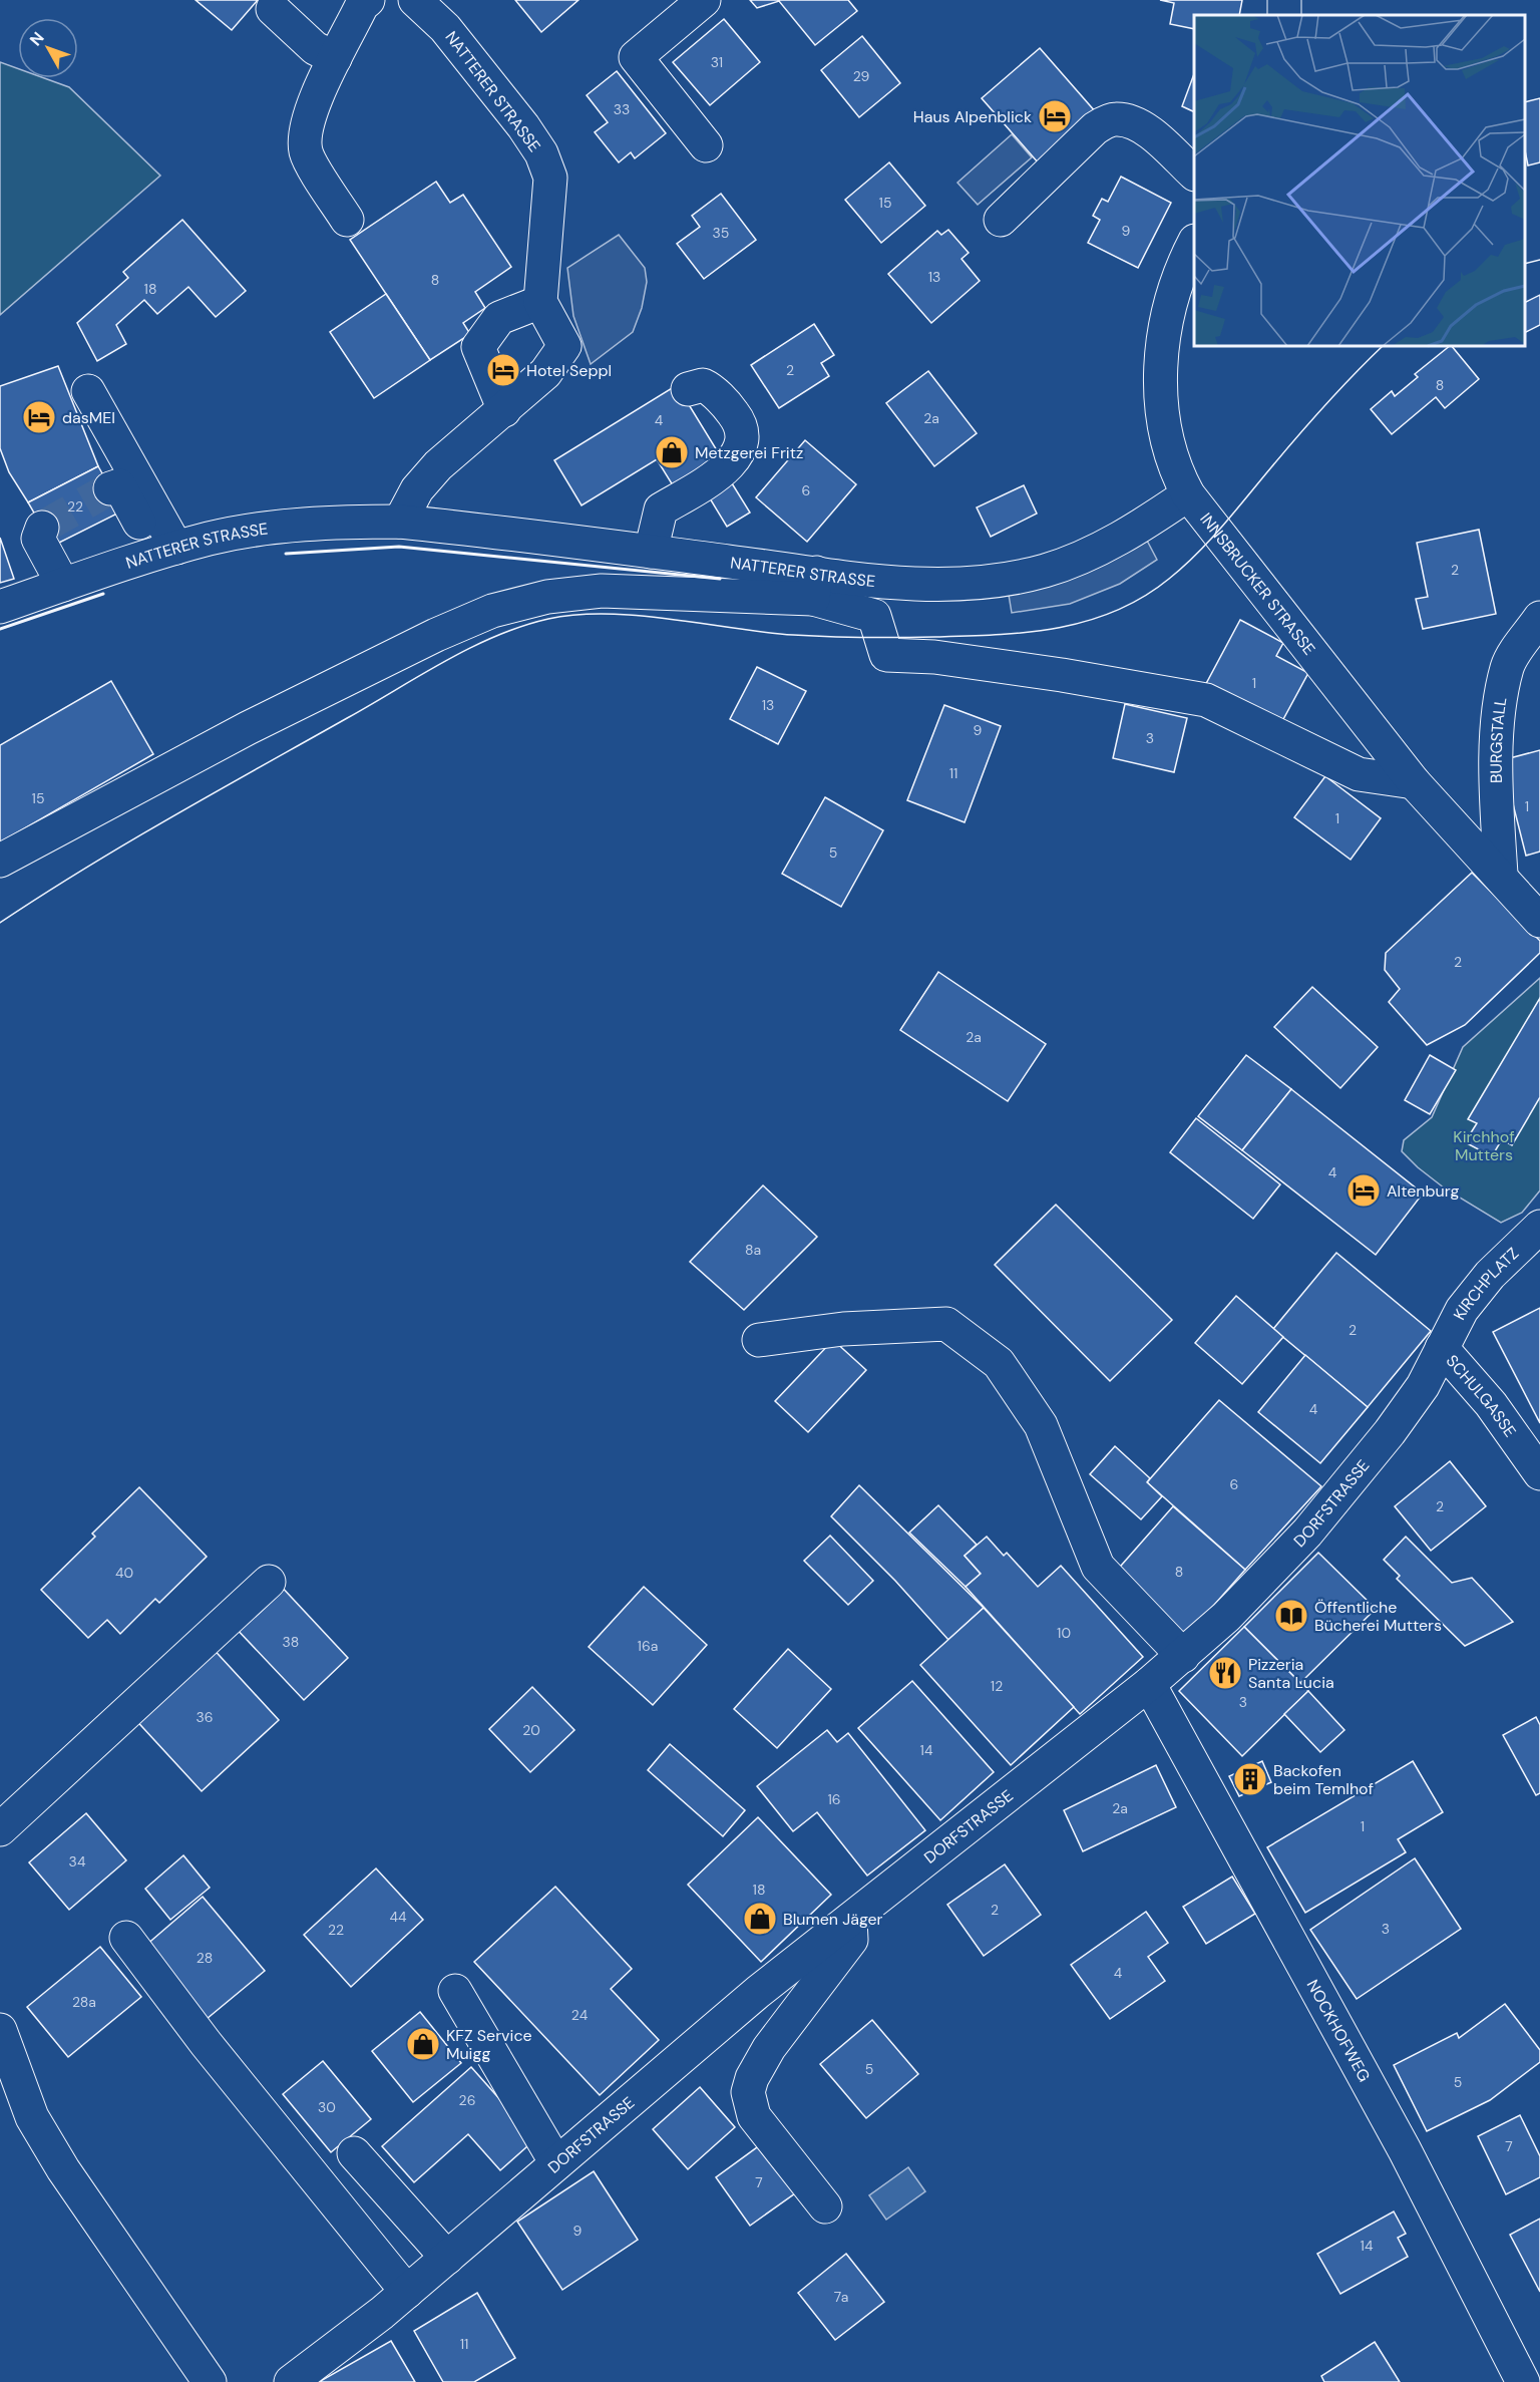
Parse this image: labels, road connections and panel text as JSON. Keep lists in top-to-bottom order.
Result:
{
  "streets": {
    "main road": [
      "NATTERER STRASSE",
      "INNSBRUCKER STRASSE",
      "BURGSTALL",
      "KIRCHPLATZ",
      "SCHULGASSE",
      "DORFSTRASSE",
      "NOCKHOFWEG"
    ]
  },
  "crossings": [
    ["NATTERER STRASSE", "INNSBRUCKER STRASSE"],
    ["INNSBRUCKER STRASSE", "BURGSTALL"],
    ["KIRCHPLATZ", "SCHULGASSE"],
    ["KIRCHPLATZ", "DORFSTRASSE"],
    ["SCHULGASSE", "DORFSTRASSE"],
    ["DORFSTRASSE", "NOCKHOFWEG"]
  ],
  "parks": ["Kirchhof Mutters"],
  "places": {
    "hotel": [
      "Haus Alpenblick",
      "Hotel Seppl",
      "dasMEI",
      "Altenburg"
    ],
    "shop": ["Metzgerei Fritz", "Blumen Jäger", "KFZ Service Muigg"],
    "library": ["Öffentliche Bücherei Mutters"],
    "restaurant": ["Pizzeria Santa Lucia"],
    "building": ["Backofen beim Temlhof"]
  },
  "house_numbers": [
    "31",
    "29",
    "33",
    "15",
    "9",
    "35",
    "13",
    "8",
    "18",
    "2",
    "8",
    "2a",
    "4",
    "6",
    "22",
    "2",
    "1",
    "13",
    "9",
    "3",
    "11",
    "15",
    "1",
    "1",
    "5",
    "2",
    "2a",
    "4",
    "8a",
    "2",
    "4",
    "6",
    "2",
    "8",
    "40",
    "10",
    "38",
    "16a",
    "12",
    "3",
    "36",
    "20",
    "14",
    "16",
    "2a",
    "1",
    "34",
    "18",
    "2",
    "44",
    "3",
    "22",
    "28",
    "4",
    "28a",
    "24",
    "5",
    "5",
    "26",
    "30",
    "7",
    "7",
    "9",
    "14",
    "7a",
    "11"
  ],
  "north": "top left"
}
